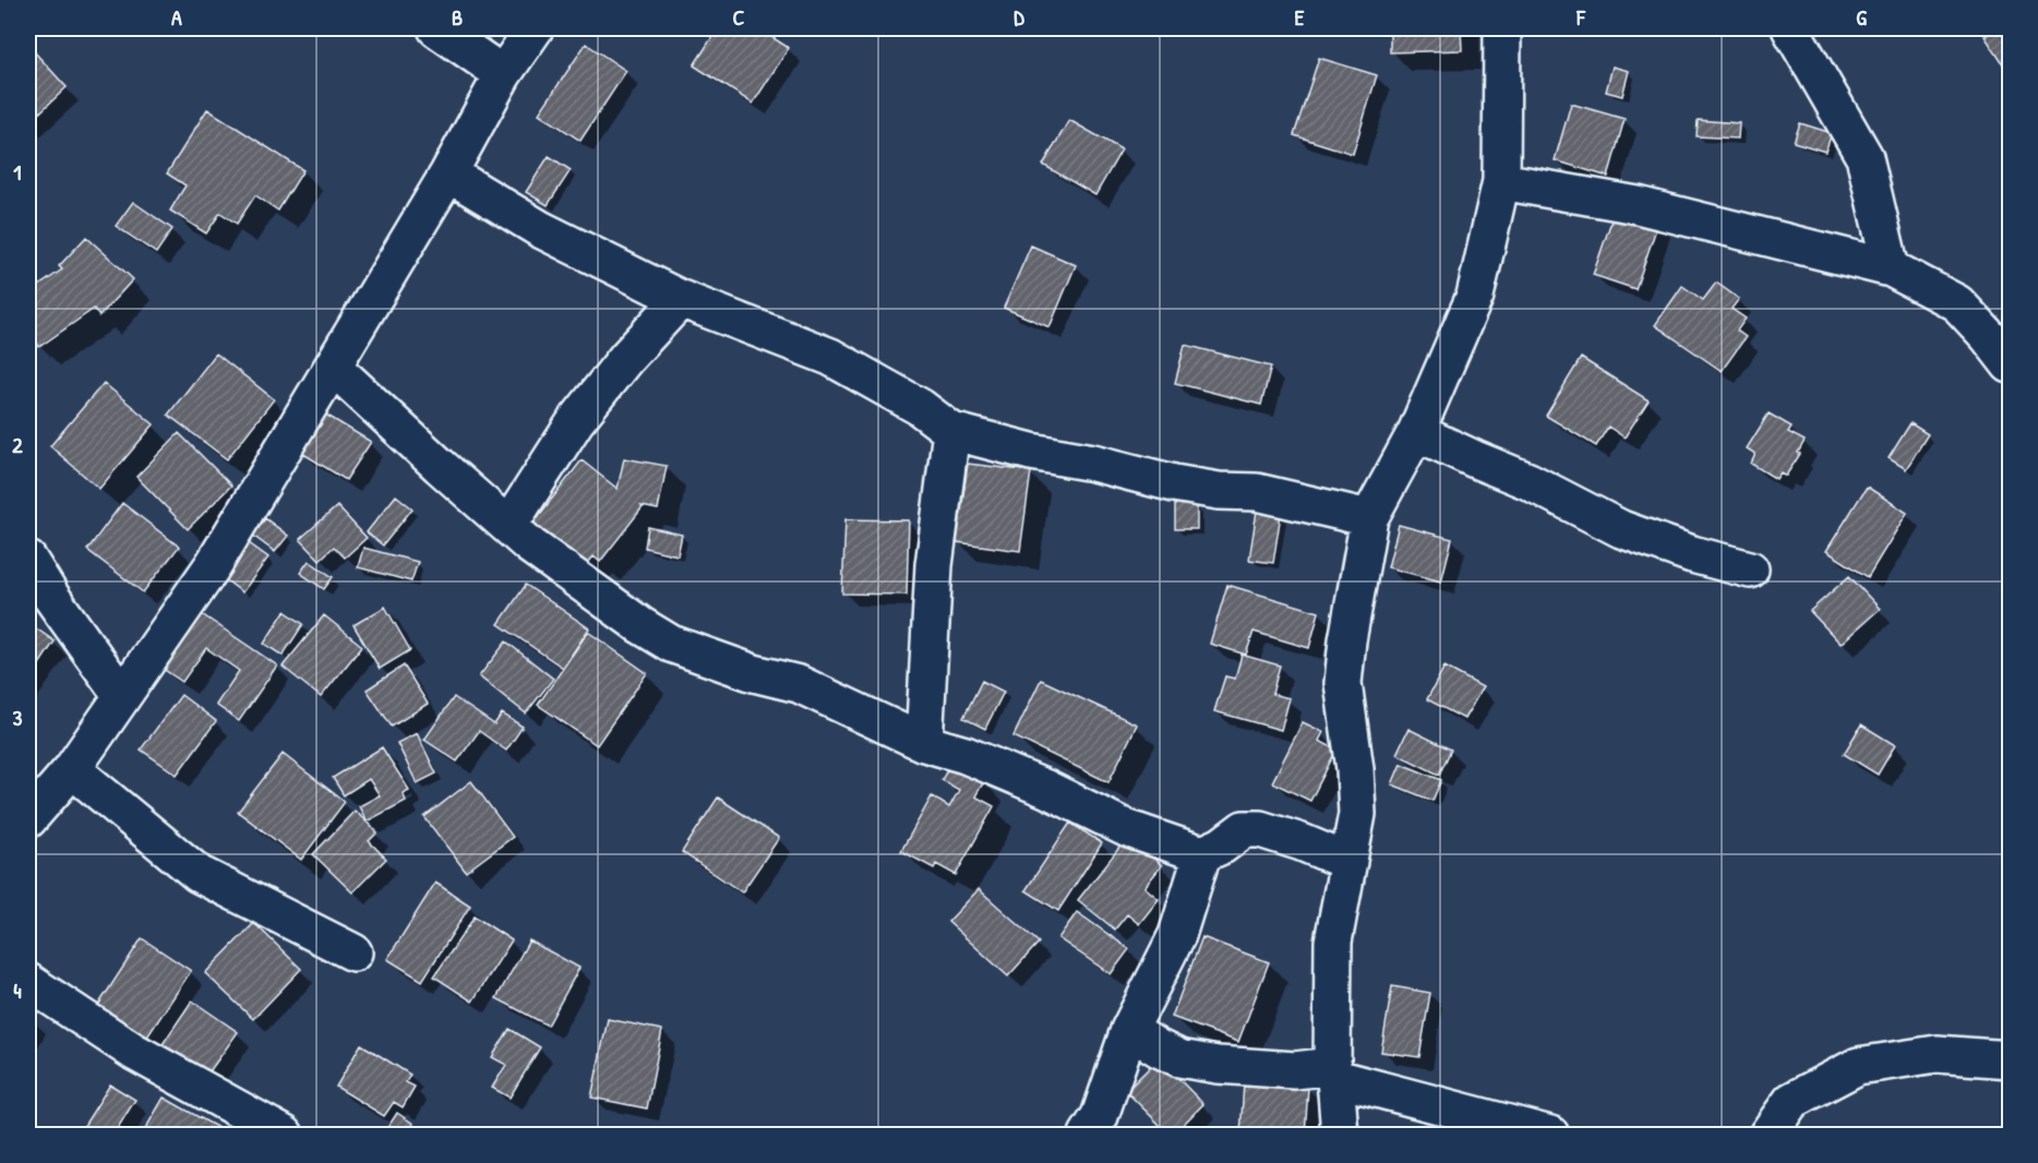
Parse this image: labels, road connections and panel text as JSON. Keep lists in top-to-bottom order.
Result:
{
  "grid": {
    "columns": [
      "A",
      "B",
      "C",
      "D",
      "E",
      "F",
      "G"
    ],
    "rows": [
      "1",
      "2",
      "3",
      "4"
    ]
  }
}
